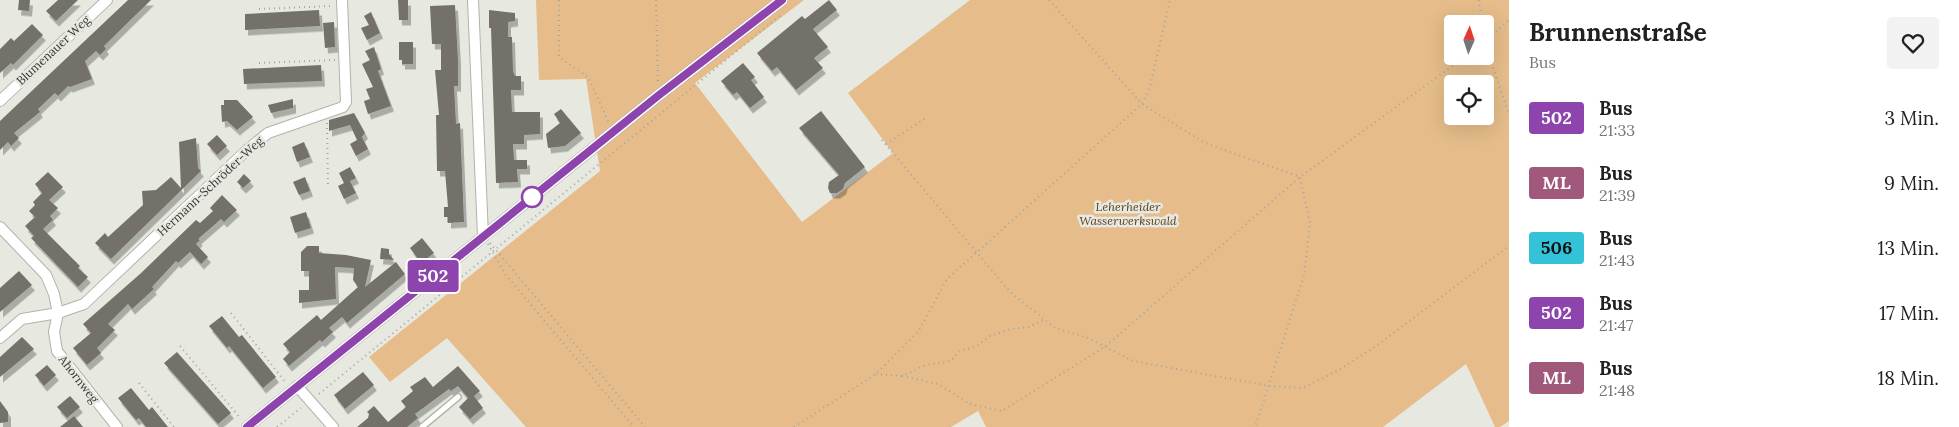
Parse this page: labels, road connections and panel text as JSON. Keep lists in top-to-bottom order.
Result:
{
  "streets": {
    "street": ["Blumenauer Weg", "Hermann-Schröder-Weg", "Ahornweg"]
  },
  "crossings": [
    ["Hermann-Schröder-Weg", "Ahornweg"]
  ],
  "parks": ["Leherheider Wasserwerkswald"],
  "lines": ["bus line 502"],
  "north": "top",
  "page": {
    "on_map": "502",
    "heading": ["Brunnenstraße", "Bus"],
    "list": [
      {
        "mark": "502",
        "name": "Bus",
        "note": "21:33",
        "value": "3 Min."
      },
      {
        "mark": "ML",
        "name": "Bus",
        "note": "21:39",
        "value": "9 Min."
      },
      {
        "mark": "506",
        "name": "Bus",
        "note": "21:43",
        "value": "13 Min."
      },
      {
        "mark": "502",
        "name": "Bus",
        "note": "21:47",
        "value": "17 Min."
      },
      {
        "mark": "ML",
        "name": "Bus",
        "note": "21:48",
        "value": "18 Min."
      }
    ]
  }
}
